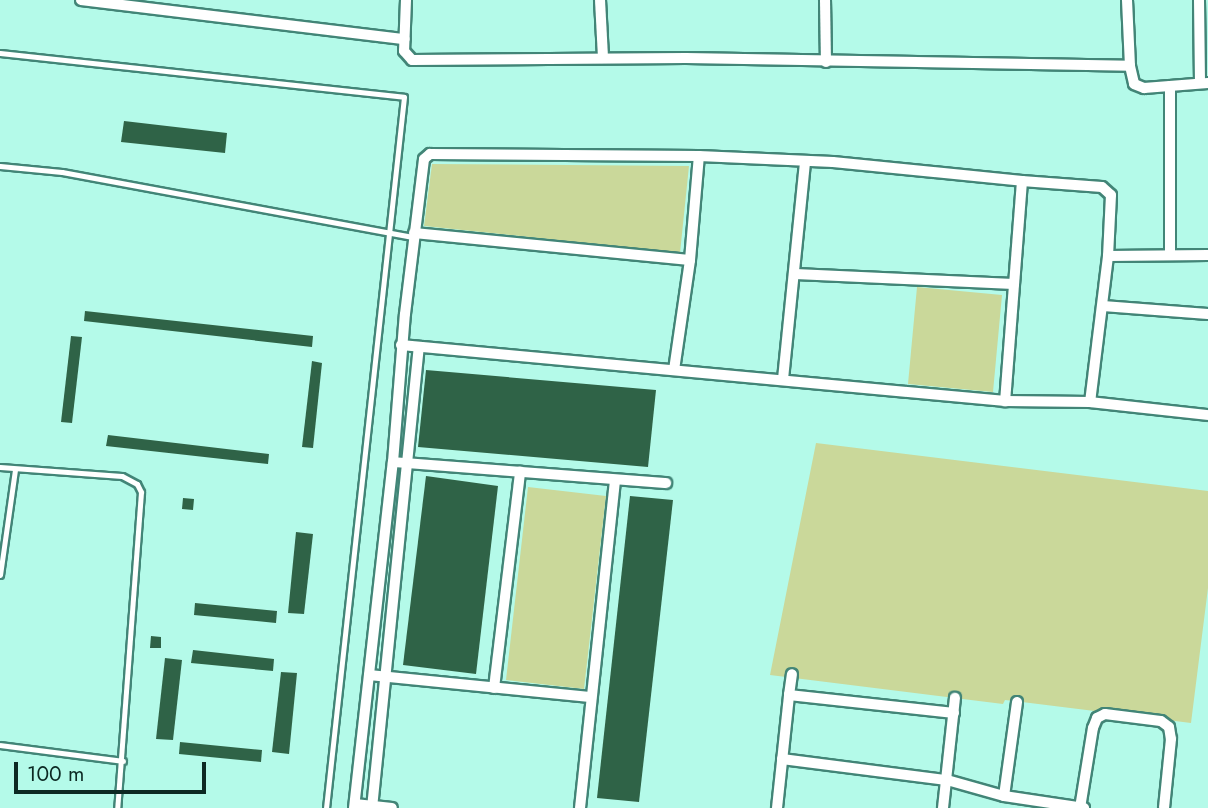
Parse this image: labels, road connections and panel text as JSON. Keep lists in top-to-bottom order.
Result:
{
  "scale_bar": "100 m"
}
